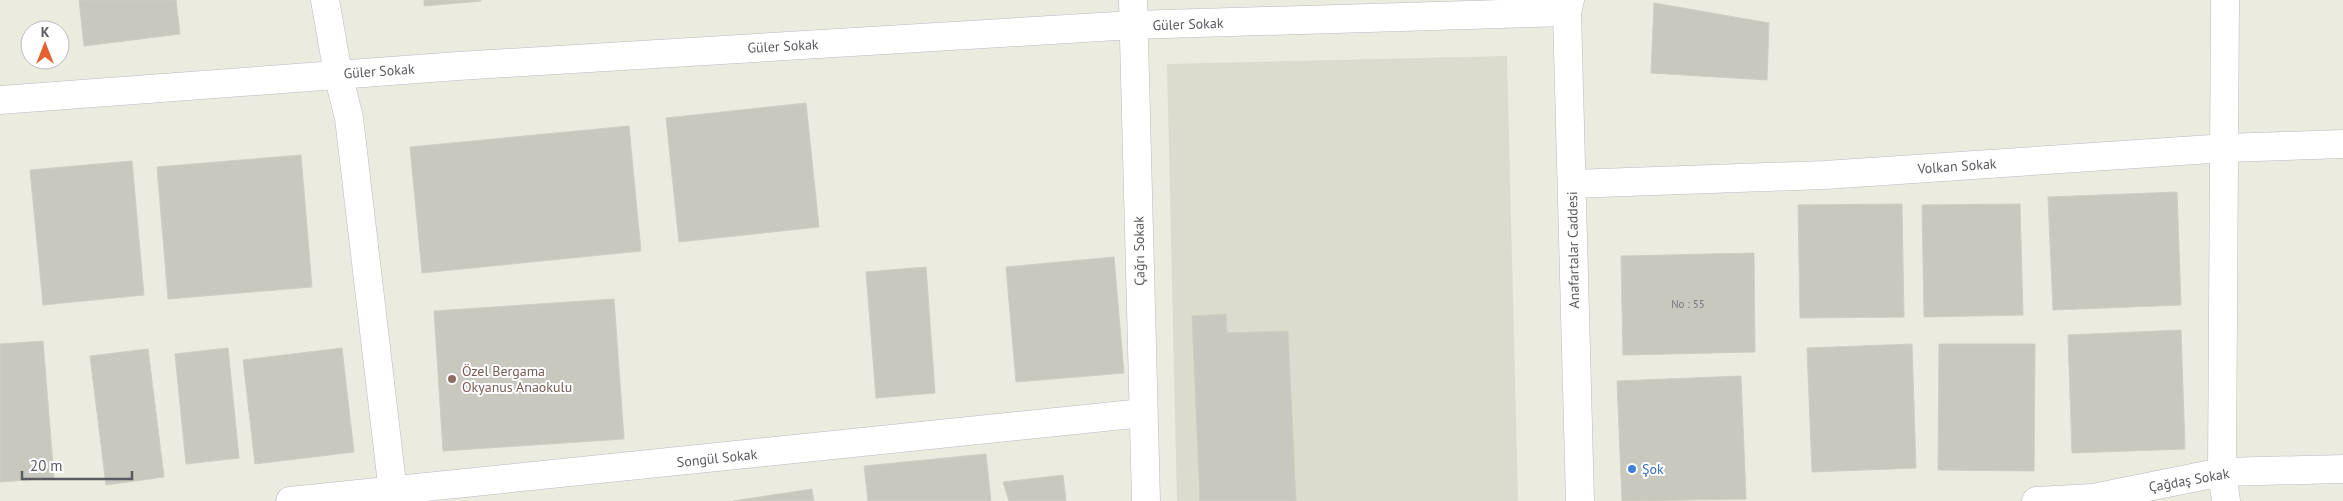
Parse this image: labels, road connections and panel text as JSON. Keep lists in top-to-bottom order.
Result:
{
  "streets": {
    "street": [
      "Güler Sokak",
      "Volkan Sokak",
      "Anafartalar Caddesi",
      "Çağrı Sokak",
      "Songül Sokak",
      "Çağdaş Sokak"
    ]
  },
  "crossings": [
    ["Güler Sokak", "Anafartalar Caddesi"],
    ["Güler Sokak", "Çağrı Sokak"],
    ["Volkan Sokak", "Anafartalar Caddesi"],
    ["Çağrı Sokak", "Songül Sokak"]
  ],
  "places": ["Özel Bergama Okyanus Anaokulu", "Şok"],
  "house_numbers": ["No : 55"],
  "scale_bar": "20 m",
  "north": "top"
}
